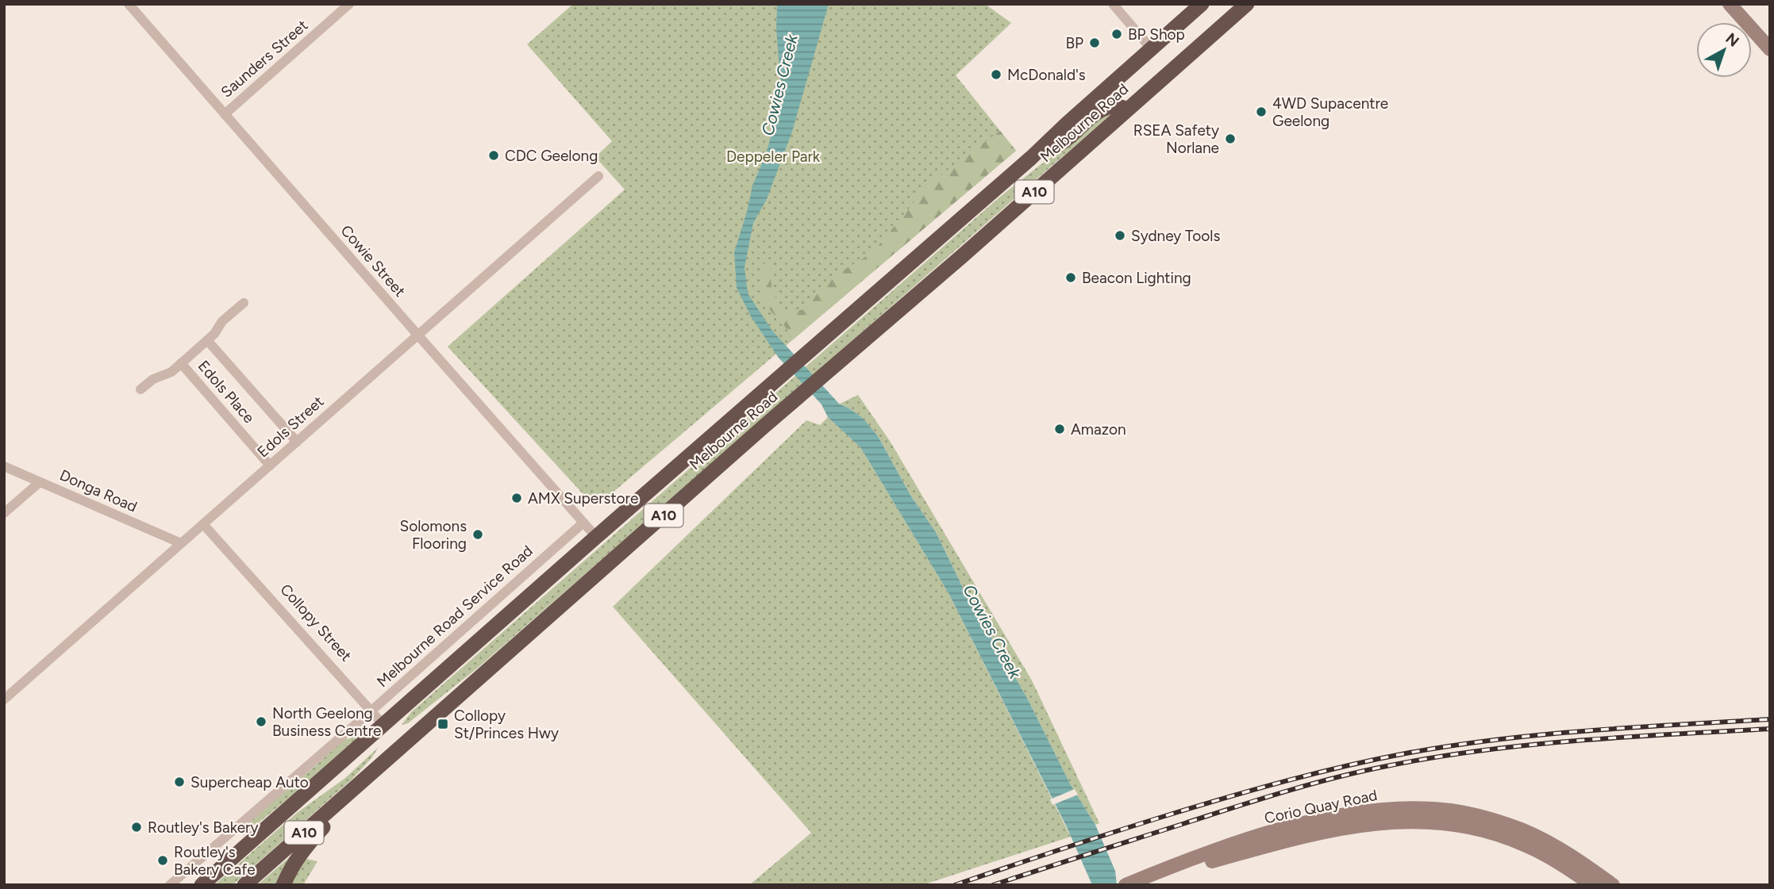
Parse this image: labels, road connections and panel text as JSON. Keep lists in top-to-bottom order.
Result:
{
  "streets": {
    "highway": ["Melbourne Road", "A10", "Collopy Street"],
    "main road": ["Corio Quay Road"],
    "street": [
      "Saunders Street",
      "Cowie Street",
      "Edols Place",
      "Edols Street",
      "Donga Road",
      "Melbourne Road Service Road"
    ]
  },
  "crossings": [
    ["Saunders Street", "Cowie Street"],
    ["Melbourne Road", "Cowie Street"],
    ["Melbourne Road", "Collopy Street"],
    ["Cowie Street", "Edols Street"],
    ["Cowie Street", "Melbourne Road Service Road"],
    ["Edols Place", "Edols Street"],
    ["Edols Street", "Donga Road"],
    ["Edols Street", "Collopy Street"],
    ["Melbourne Road Service Road", "Collopy Street"]
  ],
  "water": ["Cowies Creek"],
  "parks": ["Deppeler Park"],
  "places": {
    "other": [
      "BP Shop",
      "BP",
      "McDonald's",
      "4WD Supacentre Geelong",
      "RSEA Safety Norlane",
      "CDC Geelong",
      "Sydney Tools",
      "Beacon Lighting",
      "Amazon",
      "AMX Superstore",
      "Solomons Flooring",
      "North Geelong Business Centre",
      "Supercheap Auto",
      "Routley's Bakery",
      "Routley's Bakery Cafe"
    ],
    "transit": ["Collopy St/Princes Hwy"]
  },
  "north": "top right"
}
